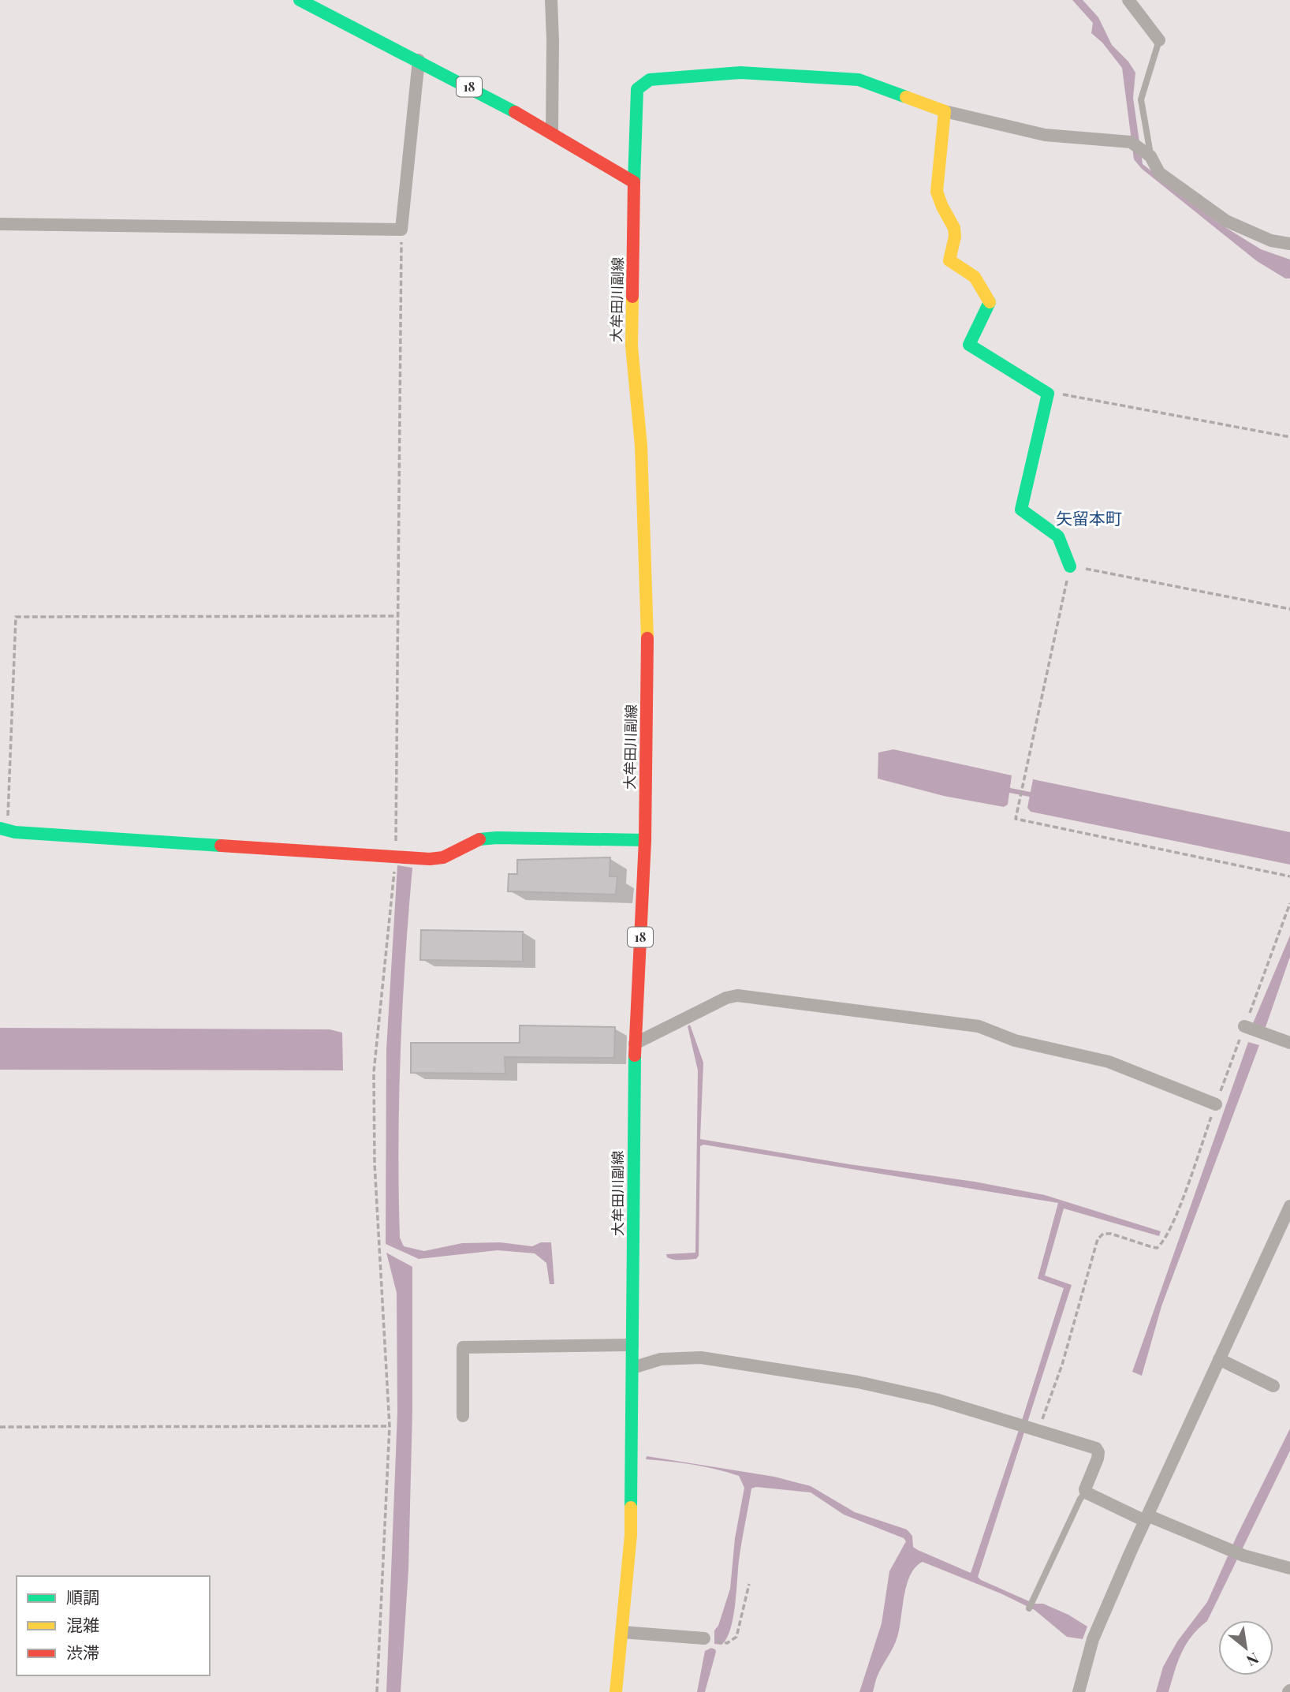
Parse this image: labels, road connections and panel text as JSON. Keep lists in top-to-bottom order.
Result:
{
  "streets": {
    "main road": ["18", "大牟田川副線"]
  },
  "crossings": [
    ["18", "大牟田川副線"]
  ],
  "districts": ["矢留本町"],
  "legend": ["順調", "混雑", "渋滞"],
  "north": "bottom right"
}
